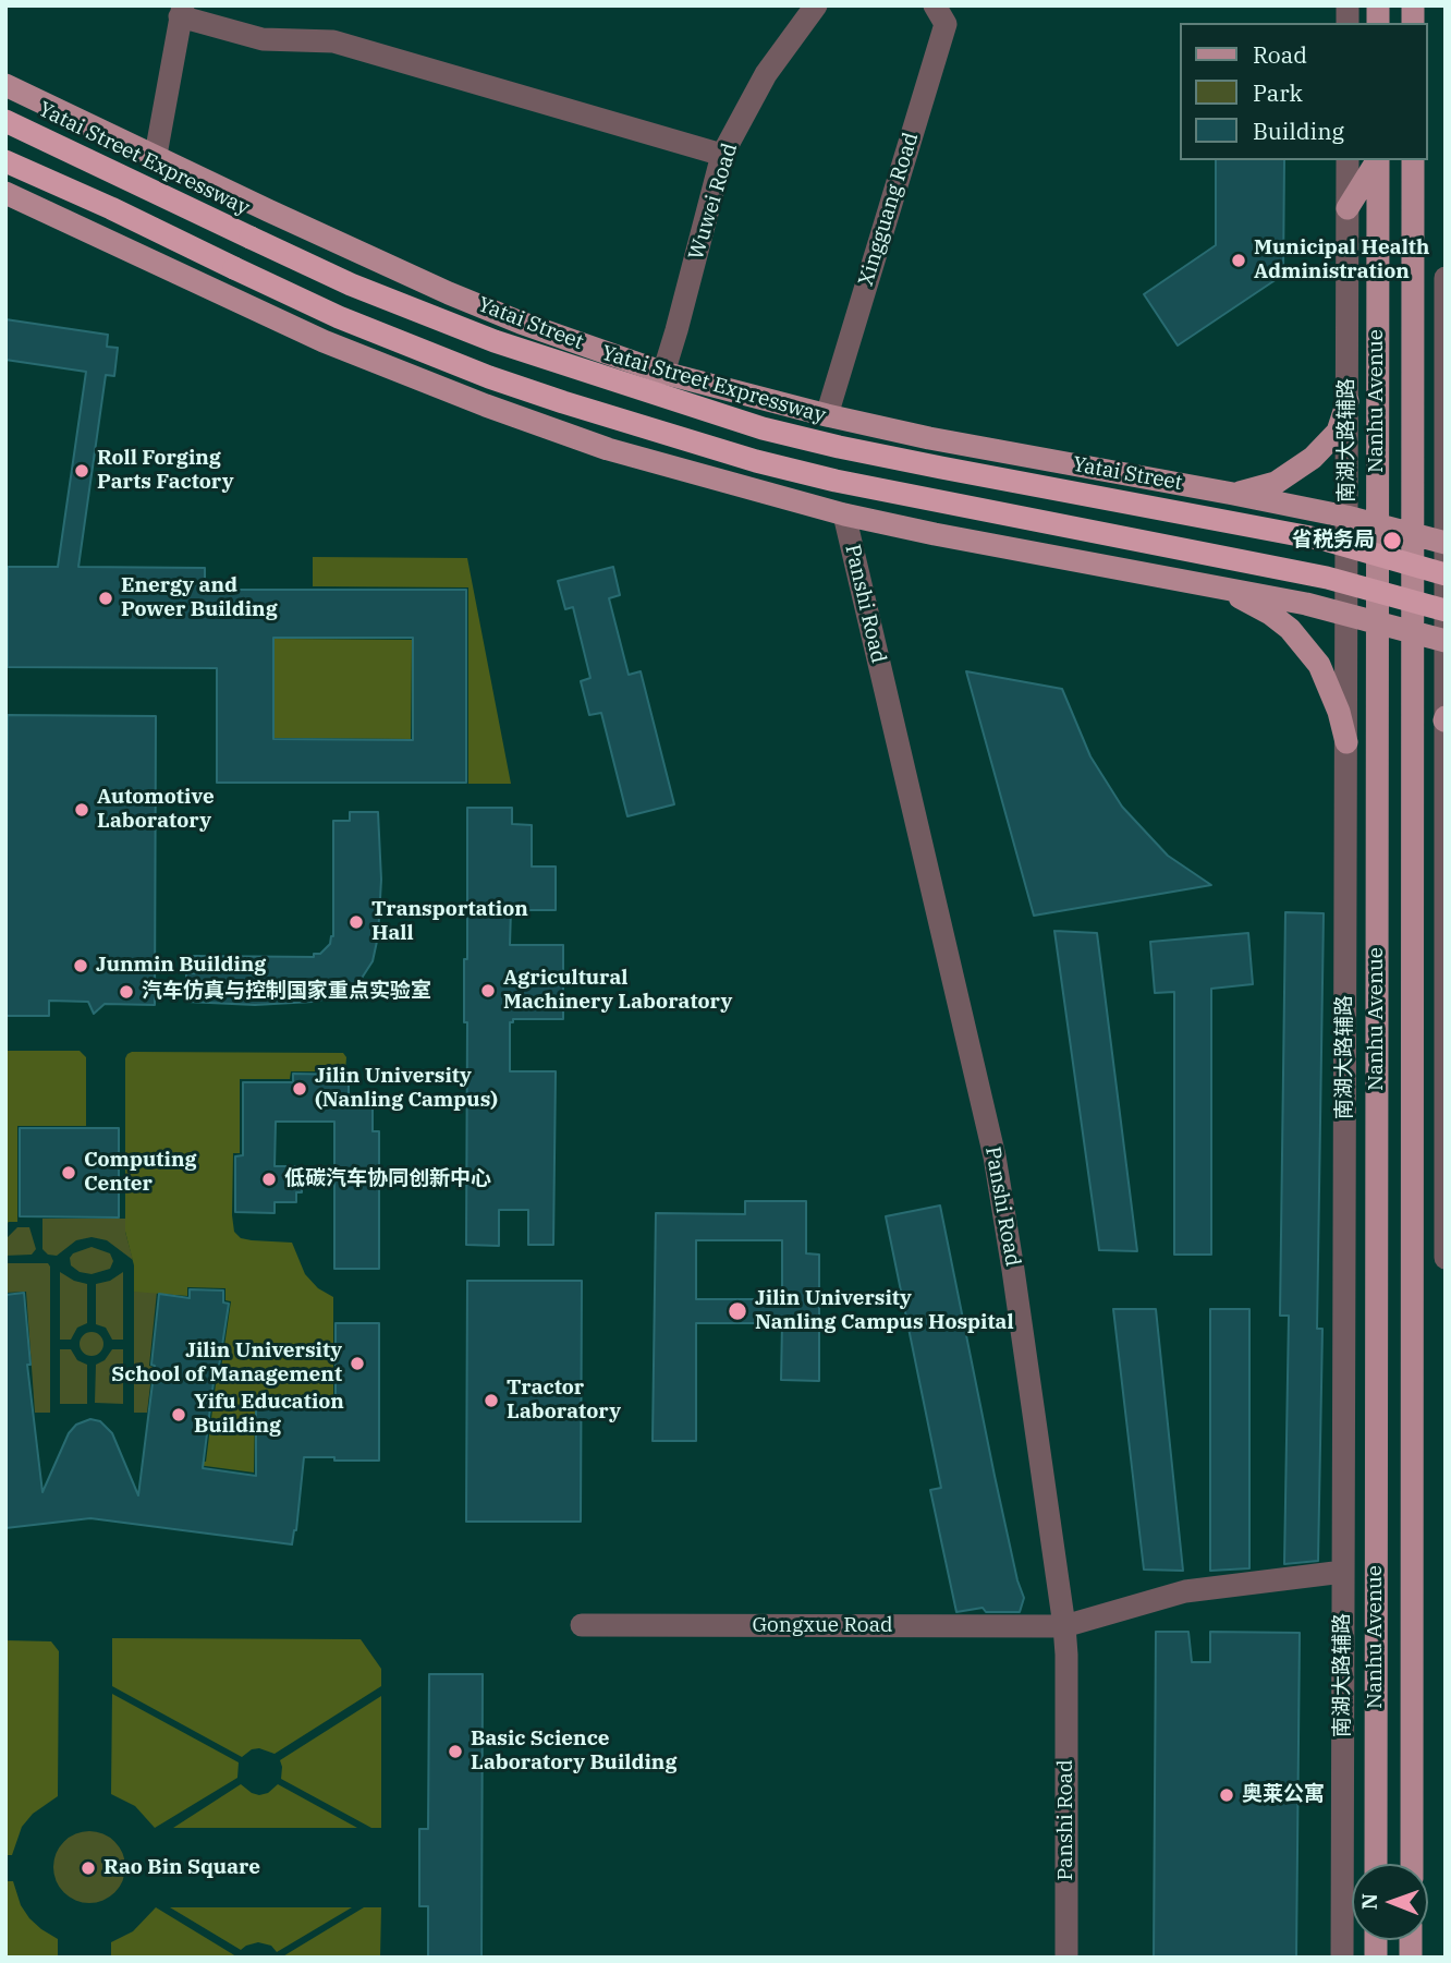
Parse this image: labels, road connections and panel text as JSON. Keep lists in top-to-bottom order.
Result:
{
  "streets": {
    "highway": ["Yatai Street Expressway"],
    "main road": ["Yatai Street", "Nanhu Avenue"],
    "street": [
      "Wuwei Road",
      "Xingguang Road",
      "南湖大路辅路",
      "Panshi Road",
      "Gongxue Road"
    ]
  },
  "crossings": [
    ["Wuwei Road", "Yatai Street"],
    ["Xingguang Road", "Yatai Street"],
    ["Yatai Street", "Nanhu Avenue"],
    ["Yatai Street", "南湖大路辅路"],
    ["南湖大路辅路", "Gongxue Road"],
    ["Panshi Road", "Gongxue Road"]
  ],
  "places": [
    "Municipal Health Administration",
    "Roll Forging Parts Factory",
    "省税务局",
    "Energy and Power Building",
    "Automotive Laboratory",
    "Transportation Hall",
    "Junmin Building",
    "Agricultural Machinery Laboratory",
    "汽车仿真与控制国家重点实验室",
    "Jilin University (Nanling Campus)",
    "Computing Center",
    "低碳汽车协同创新中心",
    "Jilin University Nanling Campus Hospital",
    "Jilin University School of Management",
    "Tractor Laboratory",
    "Yifu Education Building",
    "Basic Science Laboratory Building",
    "奥莱公寓",
    "Rao Bin Square"
  ],
  "legend": ["Road", "Park", "Building"],
  "north": "left"
}
